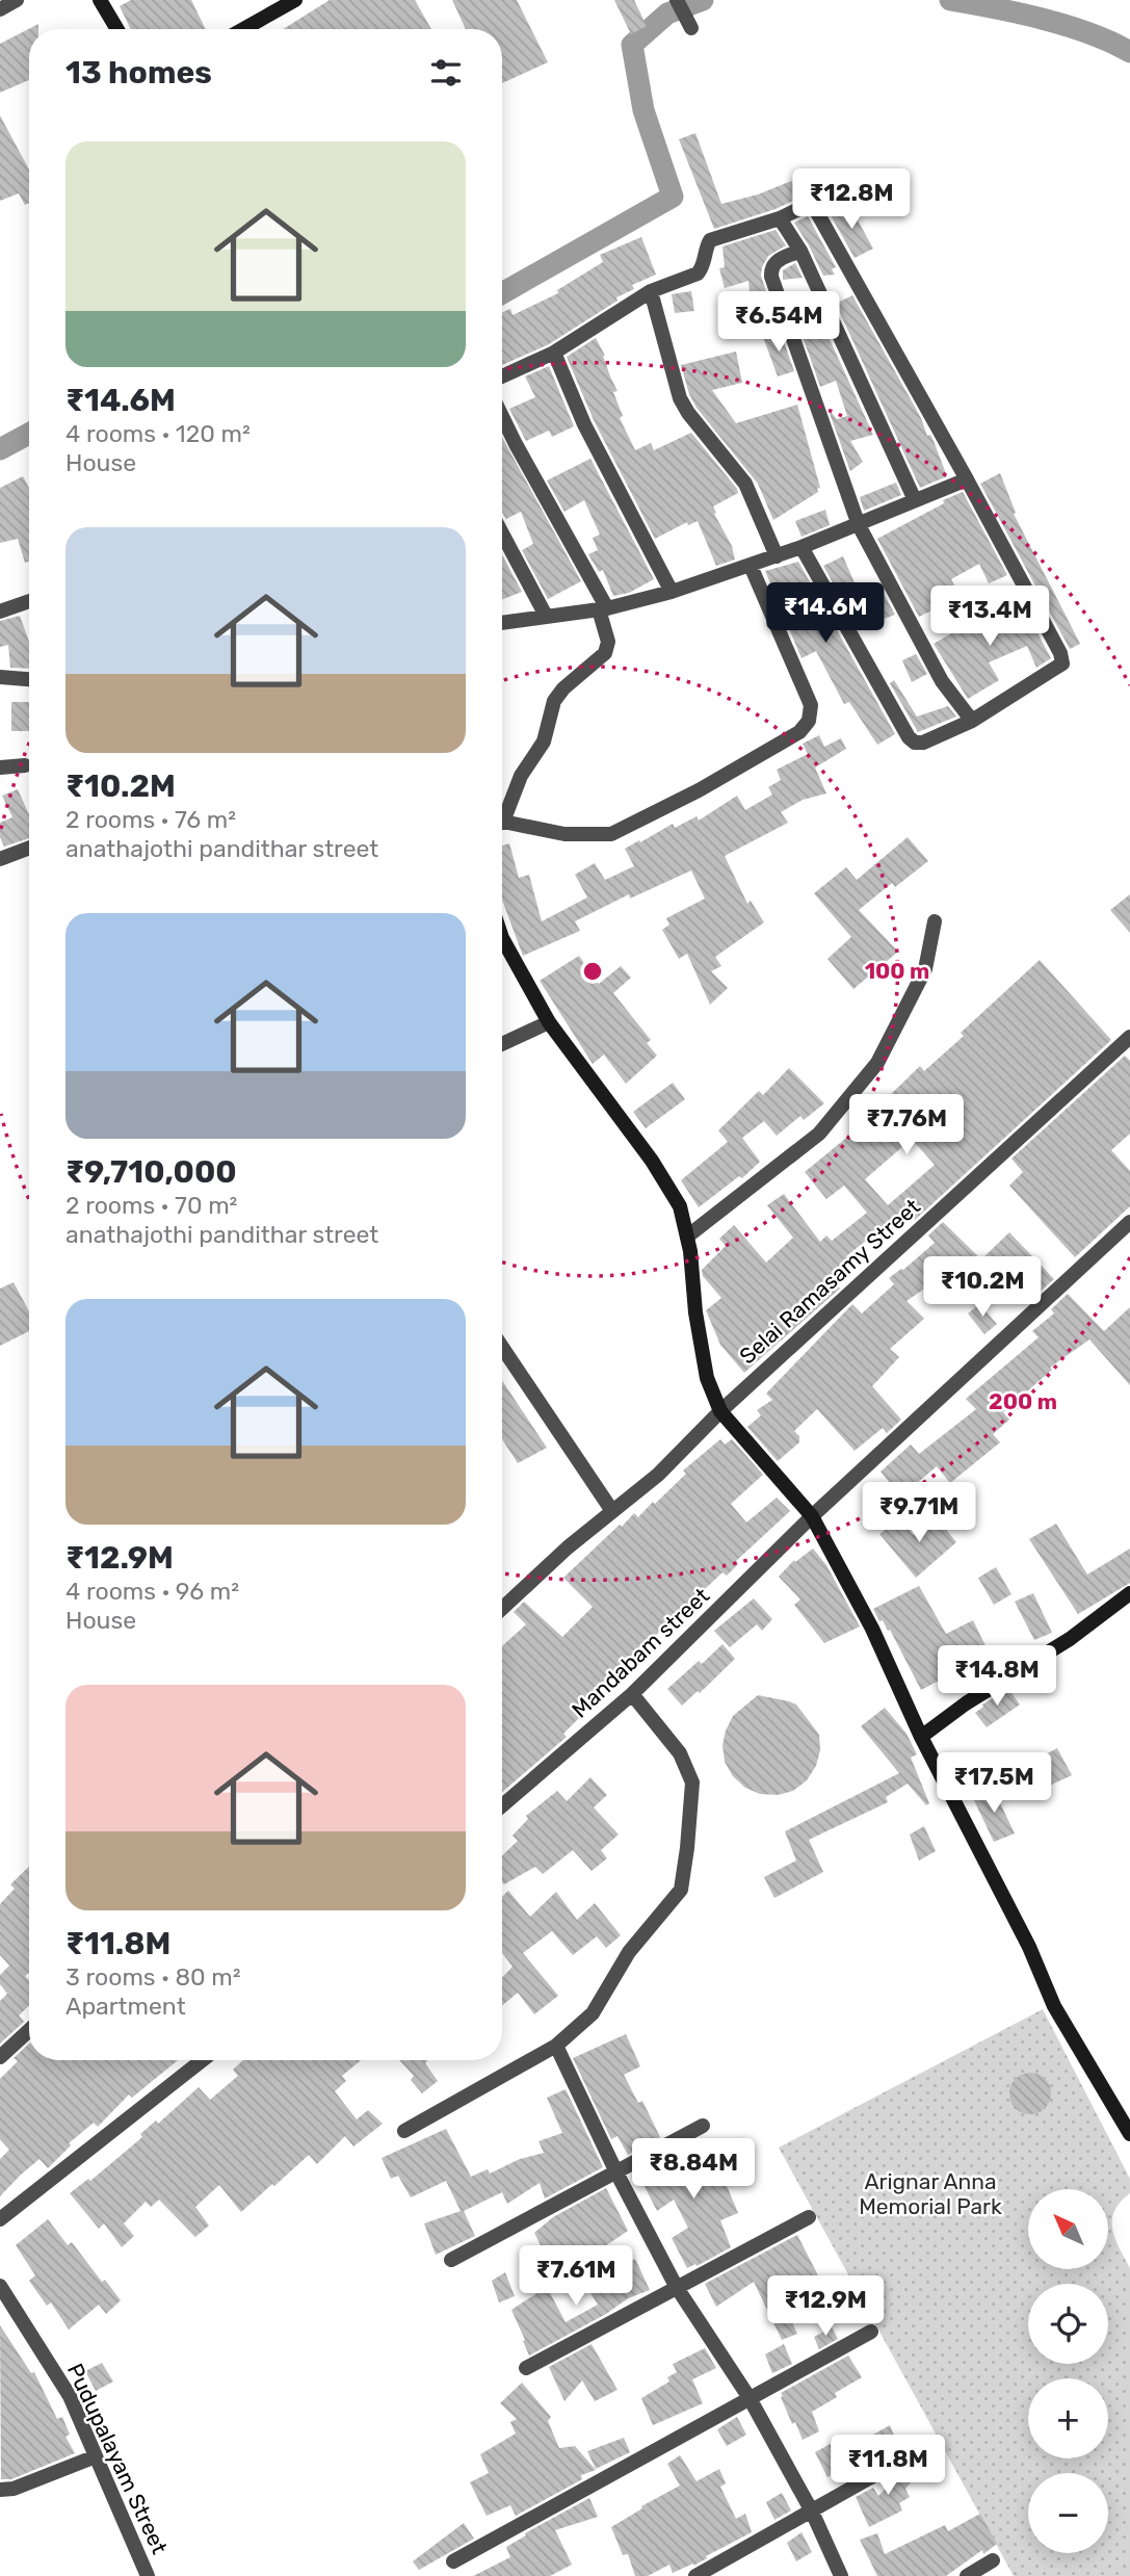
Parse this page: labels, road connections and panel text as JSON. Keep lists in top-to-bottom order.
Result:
{
  "streets": {
    "street": ["Selai Ramasamy Street", "Mandabam street", "Pudupalayam Street"]
  },
  "parks": ["Arignar Anna Memorial Park"],
  "north": "top left",
  "page": {
    "heading": "13 homes",
    "list": [
      {
        "name": "₹14.6M",
        "note": "4 rooms · 120 m² · House"
      },
      {
        "name": "₹10.2M",
        "note": "2 rooms · 76 m² · anathajothi pandithar street"
      },
      {
        "name": "₹9,710,000",
        "note": "2 rooms · 70 m² · anathajothi pandithar street"
      },
      {
        "name": "₹12.9M",
        "note": "4 rooms · 96 m² · House"
      },
      {
        "name": "₹11.8M",
        "note": "3 rooms · 80 m² · Apartment"
      }
    ],
    "price": [
      "₹12.8M",
      "₹6.54M",
      "₹14.6M",
      "₹13.4M",
      "₹7.76M",
      "₹10.2M",
      "₹9.71M",
      "₹14.8M",
      "₹17.5M",
      "₹8.84M",
      "₹7.61M",
      "₹12.9M",
      "₹11.8M"
    ],
    "map_buttons": ["+", "−"]
  },
  "rings": ["100 m", "200 m"]
}
